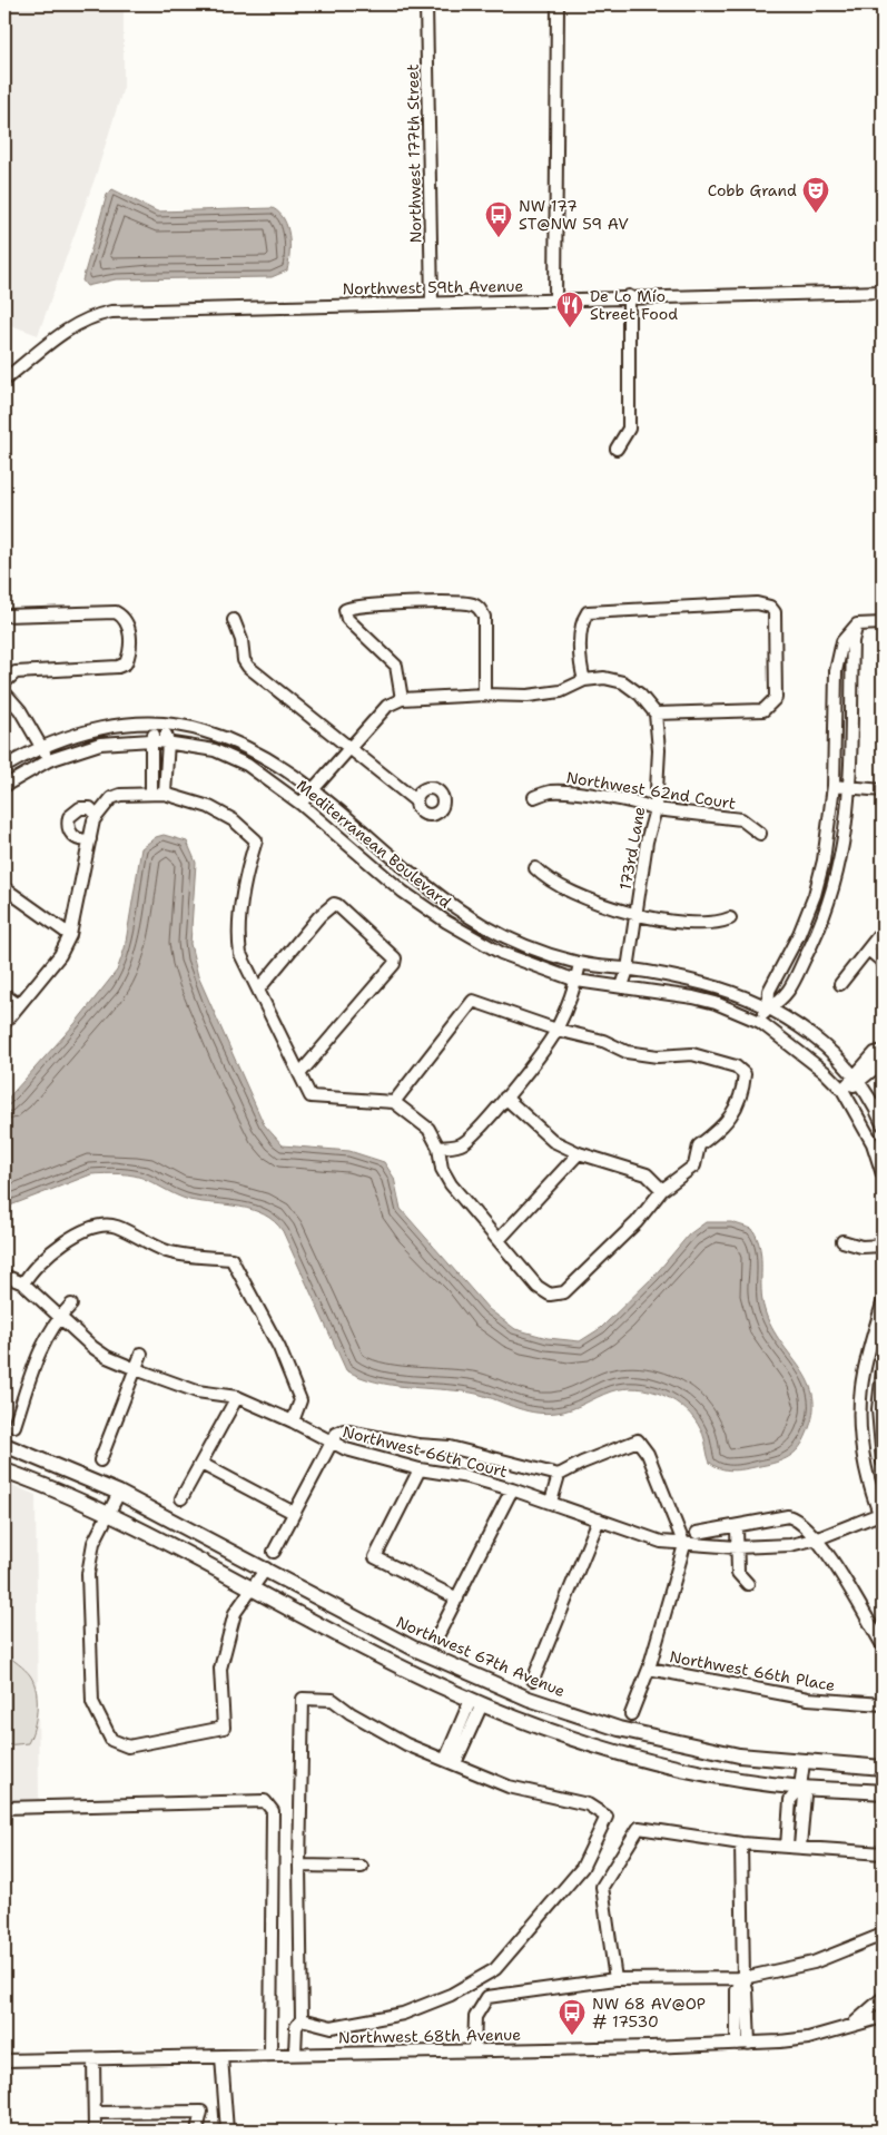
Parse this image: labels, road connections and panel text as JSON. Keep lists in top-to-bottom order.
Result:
{
  "streets": {
    "main road": ["Northwest 67th Avenue"],
    "street": [
      "Northwest 177th Street",
      "Northwest 59th Avenue",
      "Northwest 62nd Court",
      "Mediterranean Boulevard",
      "173rd Lane",
      "Northwest 66th Court",
      "Northwest 66th Place",
      "Northwest 68th Avenue"
    ]
  },
  "crossings": [
    ["Northwest 177th Street", "Northwest 59th Avenue"],
    ["Northwest 62nd Court", "173rd Lane"],
    ["Mediterranean Boulevard", "173rd Lane"]
  ],
  "places": {
    "theatre": ["Cobb Grand"],
    "bus stop": ["NW 177 ST@NW 59 AV", "NW 68 AV@OP # 17530"],
    "restaurant": ["De Lo Mío Street Food"]
  }
}
